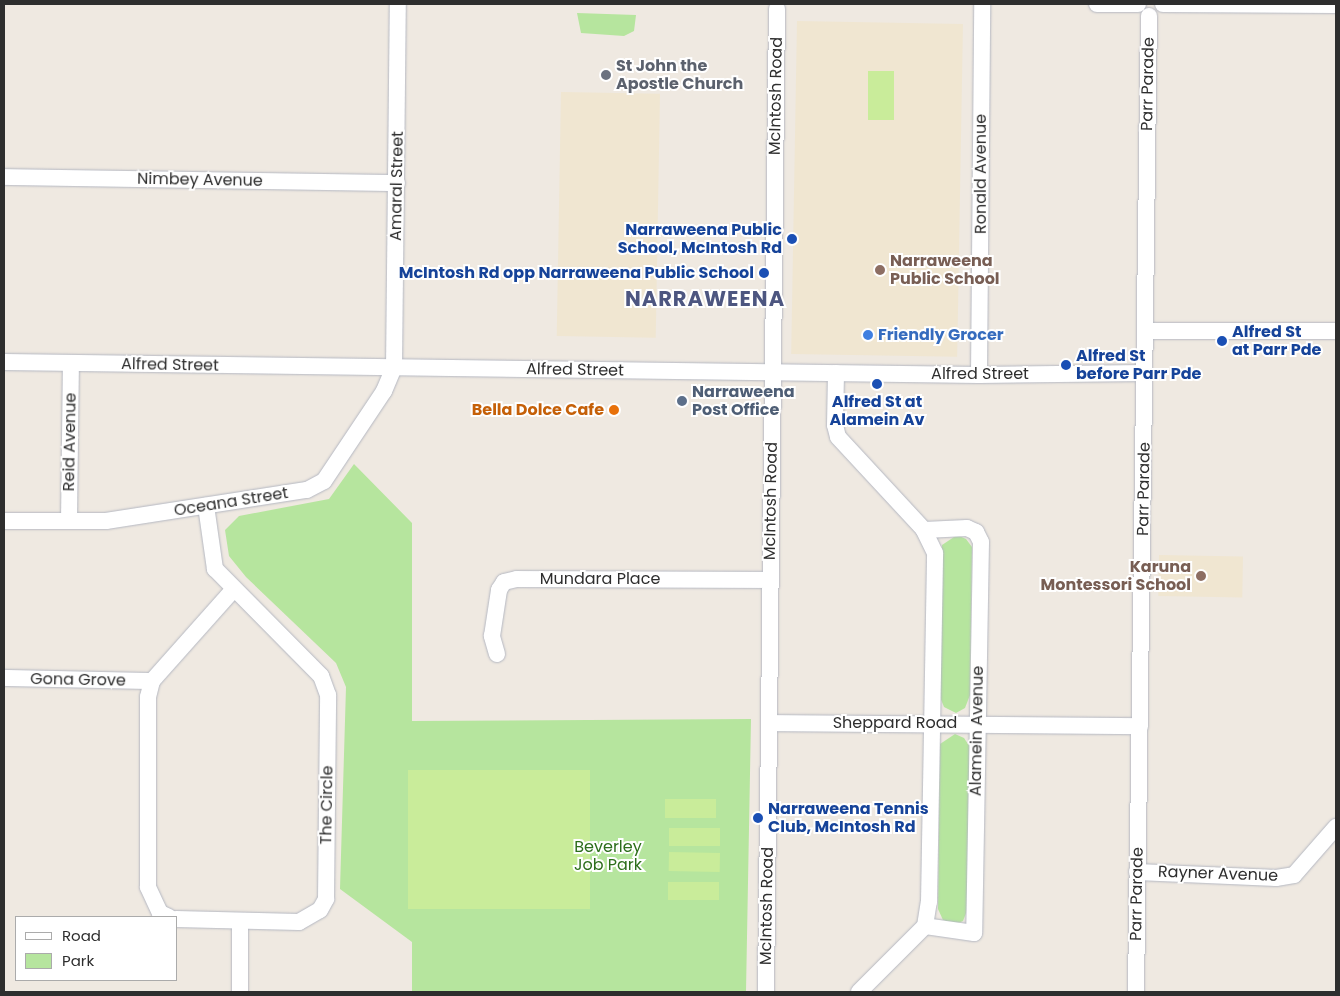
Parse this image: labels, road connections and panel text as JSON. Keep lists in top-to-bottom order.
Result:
{
  "streets": {
    "street": [
      "Parr Parade",
      "McIntosh Road",
      "Ronald Avenue",
      "Nimbey Avenue",
      "Amaral Street",
      "Alfred Street",
      "Reid Avenue",
      "Oceana Street",
      "Mundara Place",
      "Gona Grove",
      "Sheppard Road",
      "Alamein Avenue",
      "The Circle",
      "Rayner Avenue"
    ]
  },
  "crossings": [
    ["Parr Parade", "Alfred Street"],
    ["Parr Parade", "Sheppard Road"],
    ["Parr Parade", "Rayner Avenue"],
    ["McIntosh Road", "Alfred Street"],
    ["McIntosh Road", "Mundara Place"],
    ["McIntosh Road", "Sheppard Road"],
    ["Ronald Avenue", "Alfred Street"],
    ["Nimbey Avenue", "Amaral Street"],
    ["Amaral Street", "Alfred Street"],
    ["Amaral Street", "Oceana Street"],
    ["Alfred Street", "Reid Avenue"],
    ["Alfred Street", "Oceana Street"],
    ["Reid Avenue", "Oceana Street"],
    ["Oceana Street", "The Circle"],
    ["Sheppard Road", "Alamein Avenue"]
  ],
  "districts": ["NARRAWEENA"],
  "parks": ["Beverley Job Park"],
  "places": [
    "St John the Apostle Church",
    "Narraweena Public School, McIntosh Rd",
    "Narraweena Public School",
    "McIntosh Rd opp Narraweena Public School",
    "Friendly Grocer",
    "Alfred St at Parr Pde",
    "Alfred St before Parr Pde",
    "Alfred St at Alamein Av",
    "Narraweena Post Office",
    "Bella Dolce Cafe",
    "Karuna Montessori School",
    "Narraweena Tennis Club, McIntosh Rd"
  ],
  "legend": ["Road", "Park"]
}
